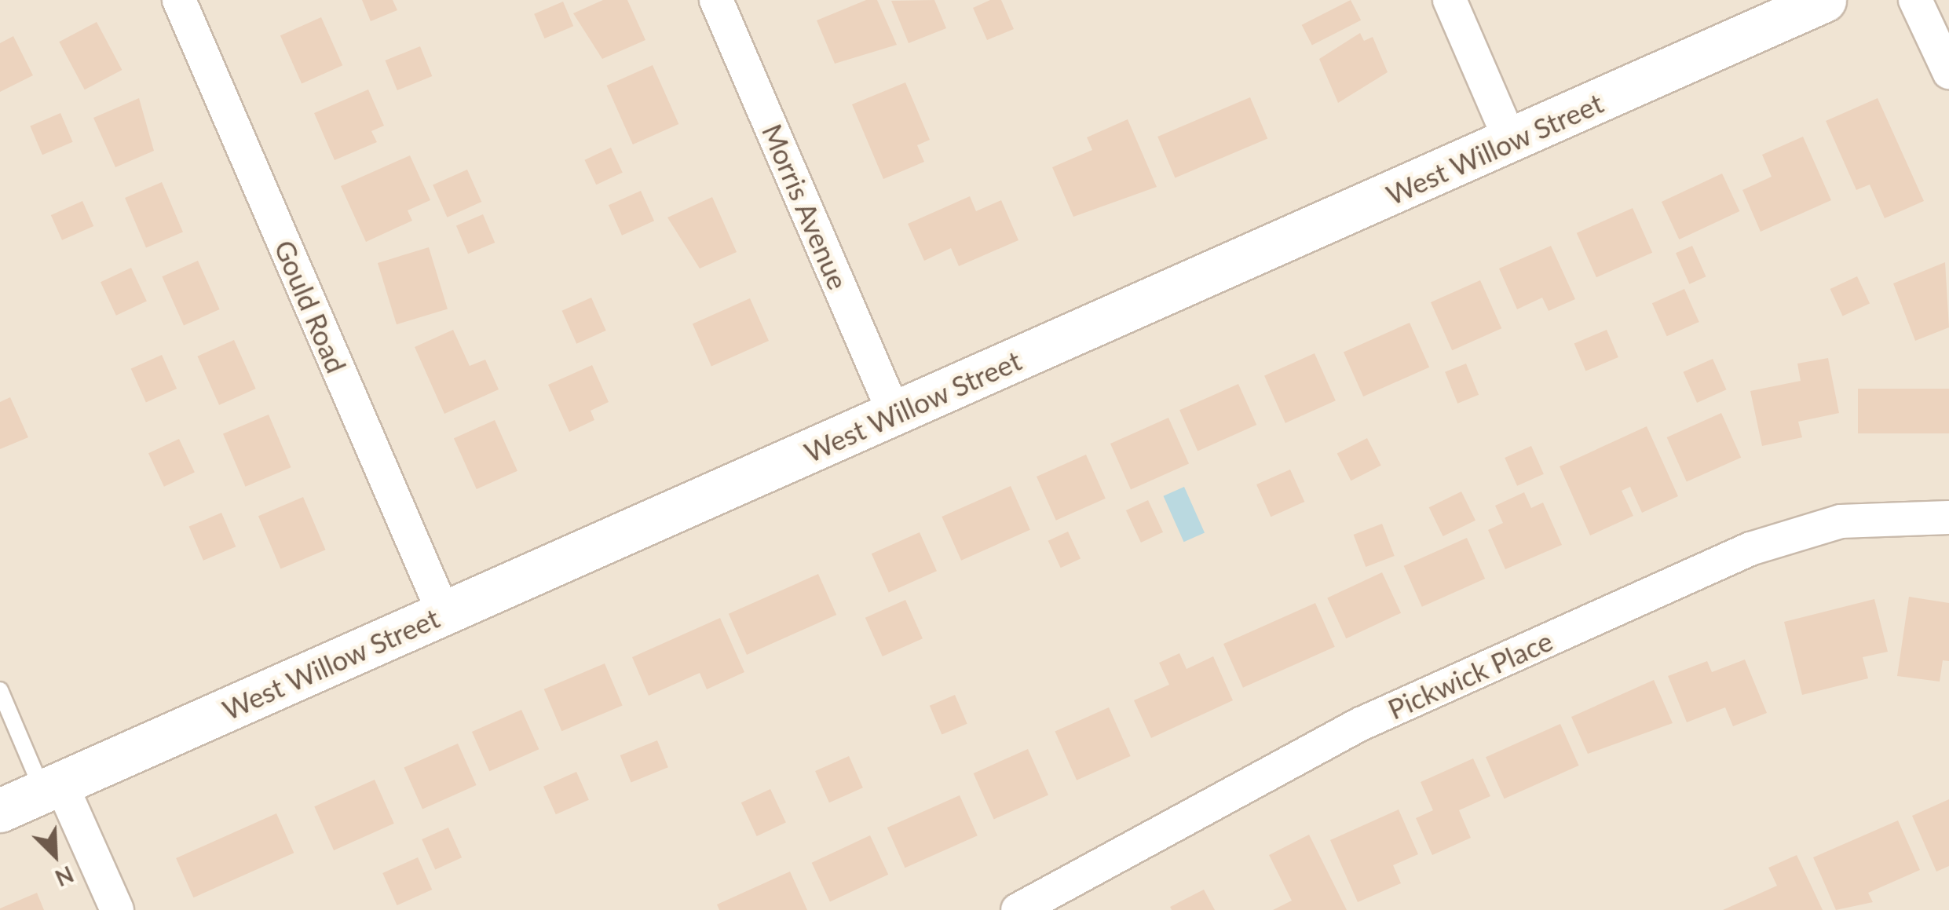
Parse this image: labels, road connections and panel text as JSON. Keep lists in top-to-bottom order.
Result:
{
  "streets": {
    "street": [
      "West Willow Street",
      "Morris Avenue",
      "Gould Road",
      "Pickwick Place"
    ]
  },
  "crossings": [
    ["West Willow Street", "Morris Avenue"],
    ["West Willow Street", "Gould Road"]
  ],
  "north": "bottom right"
}
